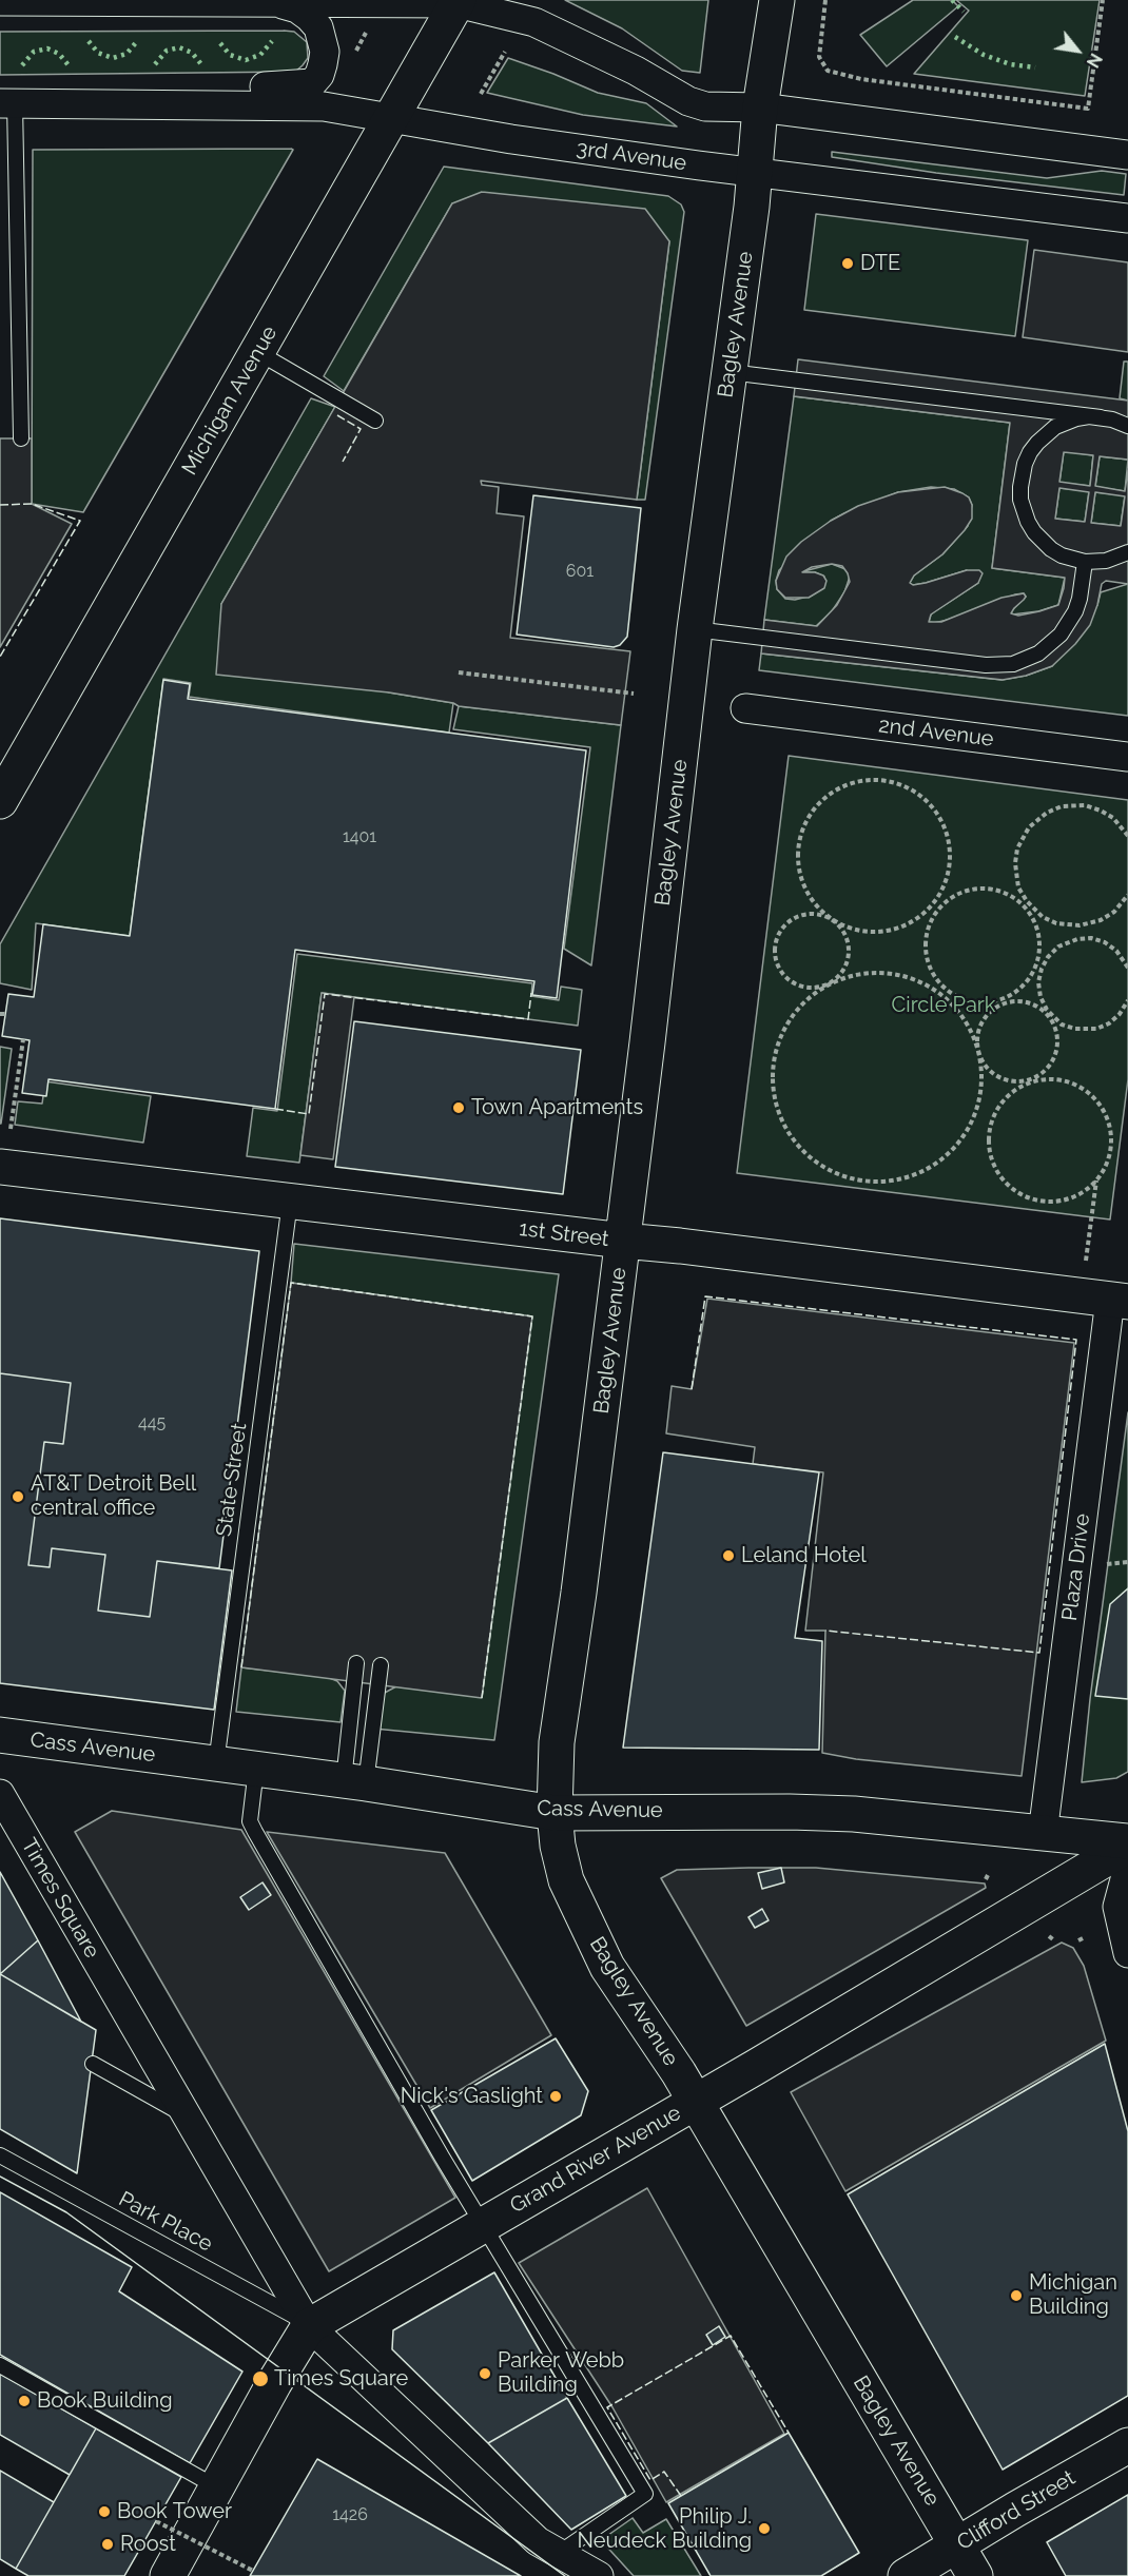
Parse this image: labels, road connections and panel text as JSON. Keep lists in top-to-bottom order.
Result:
{
  "streets": {
    "street": [
      "3rd Avenue",
      "Bagley Avenue",
      "Michigan Avenue",
      "2nd Avenue",
      "1st Street",
      "Plaza Drive",
      "Cass Avenue",
      "Times Square",
      "Grand River Avenue",
      "Clifford Street"
    ],
    "lane": ["State Street", "Park Place"]
  },
  "crossings": [
    ["3rd Avenue", "Bagley Avenue"],
    ["3rd Avenue", "Michigan Avenue"],
    ["Bagley Avenue", "1st Street"],
    ["Bagley Avenue", "Cass Avenue"],
    ["Bagley Avenue", "Grand River Avenue"],
    ["Bagley Avenue", "Clifford Street"],
    ["1st Street", "State Street"],
    ["1st Street", "Plaza Drive"],
    ["State Street", "Cass Avenue"],
    ["Plaza Drive", "Cass Avenue"],
    ["Times Square", "Grand River Avenue"],
    ["Times Square", "Park Place"],
    ["Grand River Avenue", "Park Place"]
  ],
  "parks": ["Circle Park"],
  "places": [
    "DTE",
    "Town Apartments",
    "AT&T Detroit Bell central office",
    "Leland Hotel",
    "Nick's Gaslight",
    "Michigan Building",
    "Parker Webb Building",
    "Times Square",
    "Book Building",
    "Book Tower",
    "Philip J. Neudeck Building",
    "Roost"
  ],
  "house_numbers": [
    "601",
    "1401",
    "445",
    "1426"
  ],
  "north": "bottom right"
}
